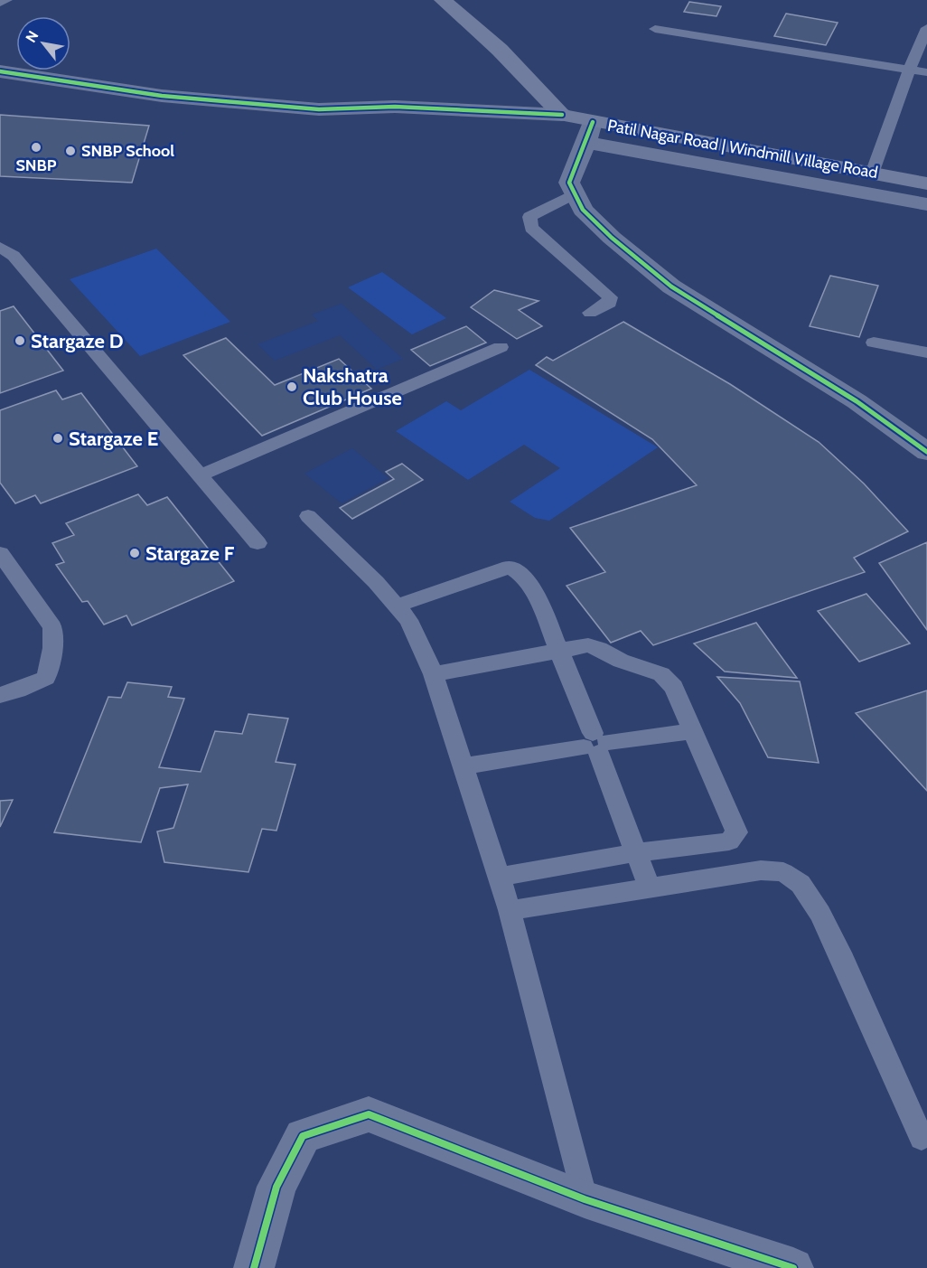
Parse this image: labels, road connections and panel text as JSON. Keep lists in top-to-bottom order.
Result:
{
  "streets": {
    "street": ["Patil Nagar Road | Windmill Village Road"]
  },
  "places": [
    "SNBP",
    "SNBP School",
    "Stargaze D",
    "Nakshatra Club House",
    "Stargaze E",
    "Stargaze F"
  ],
  "north": "top left"
}
